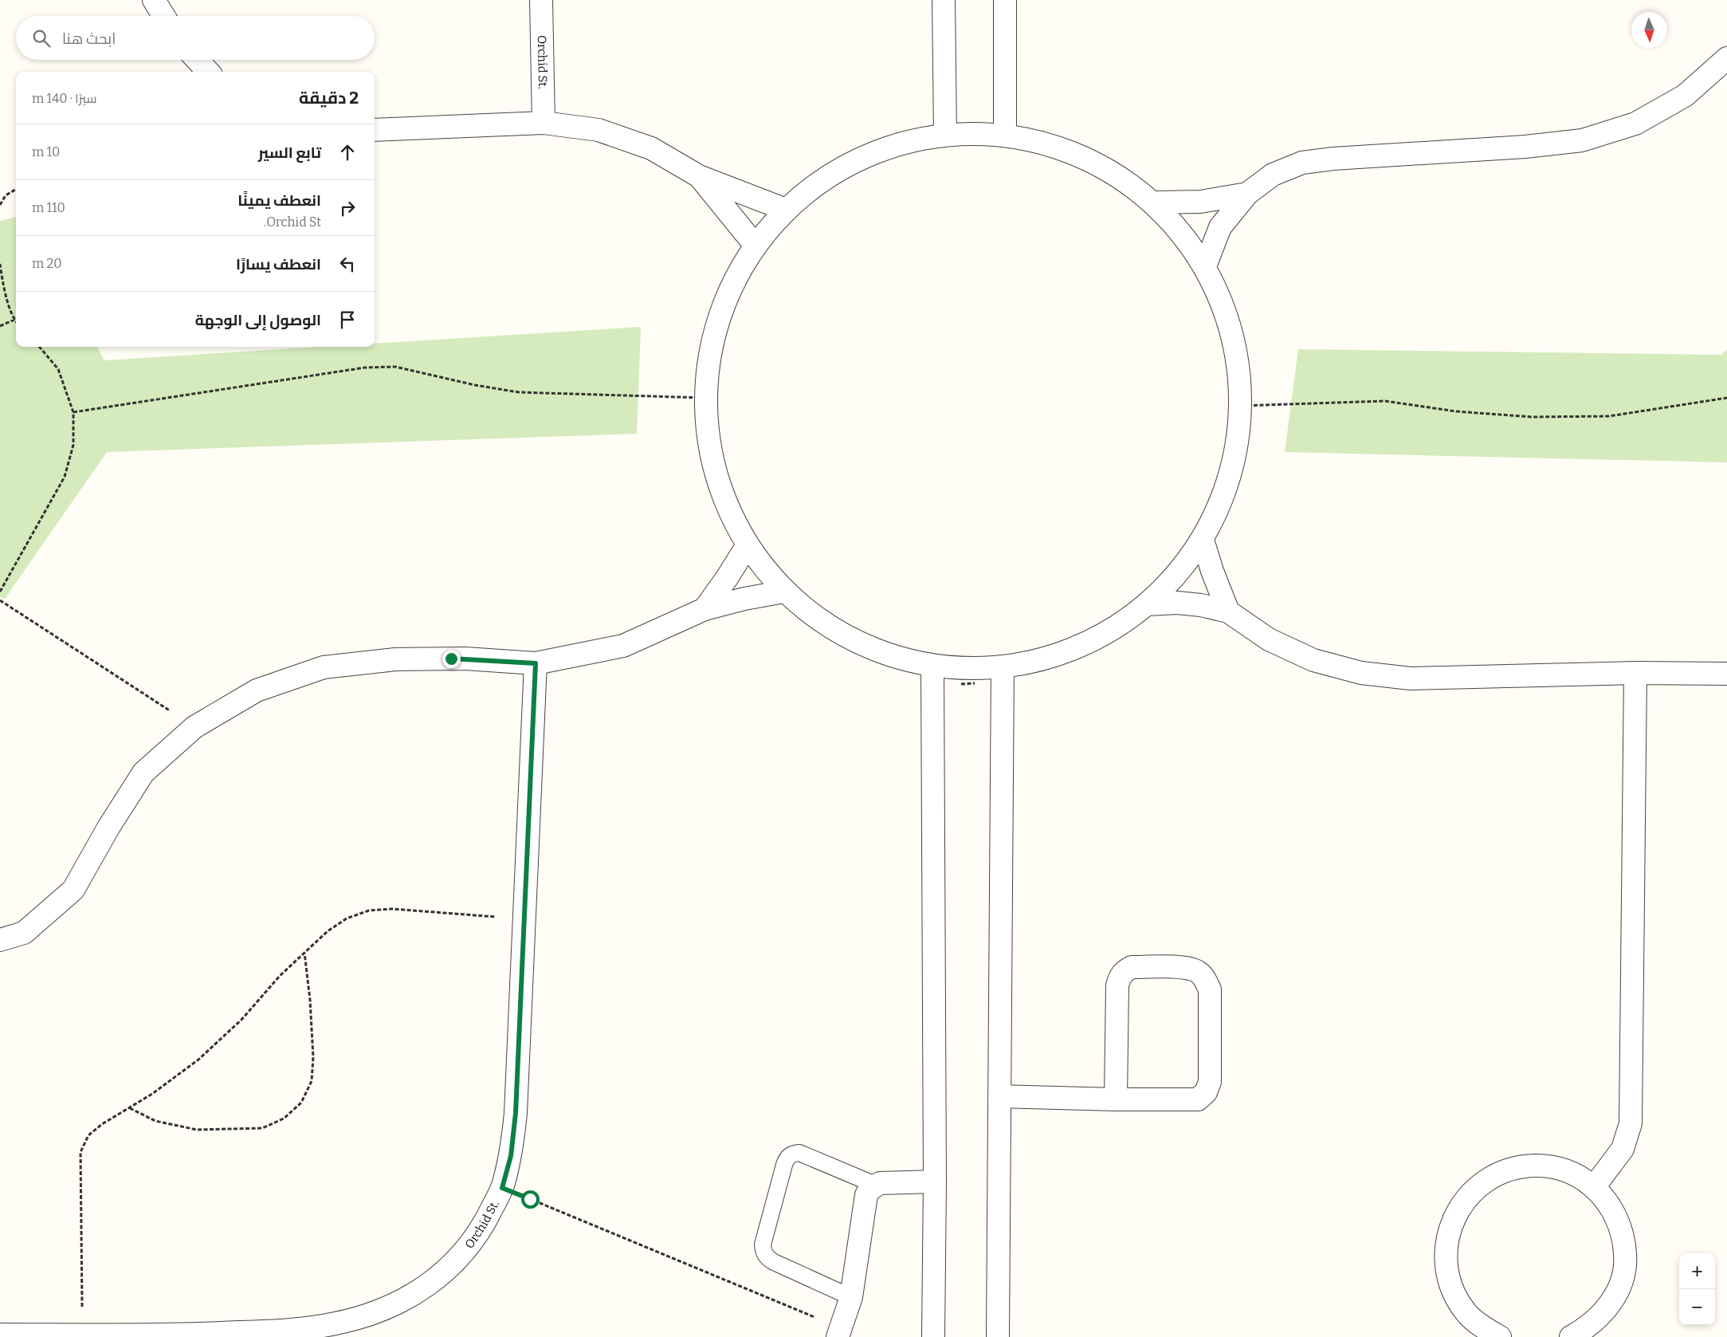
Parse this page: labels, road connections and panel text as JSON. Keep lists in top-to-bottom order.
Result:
{
  "streets": {
    "street": ["Orchid St."]
  },
  "north": "bottom",
  "page": {
    "search": "ابحث هنا",
    "heading": ["2 دقيقة", "سيرًا · 140 m"],
    "list": [
      ["تابع السير", "10 m"],
      ["انعطف يمينًا", "Orchid St.", "110 m"],
      ["انعطف يسارًا", "20 m"],
      "الوصول إلى الوجهة"
    ],
    "map_buttons": ["+", "−"]
  }
}
